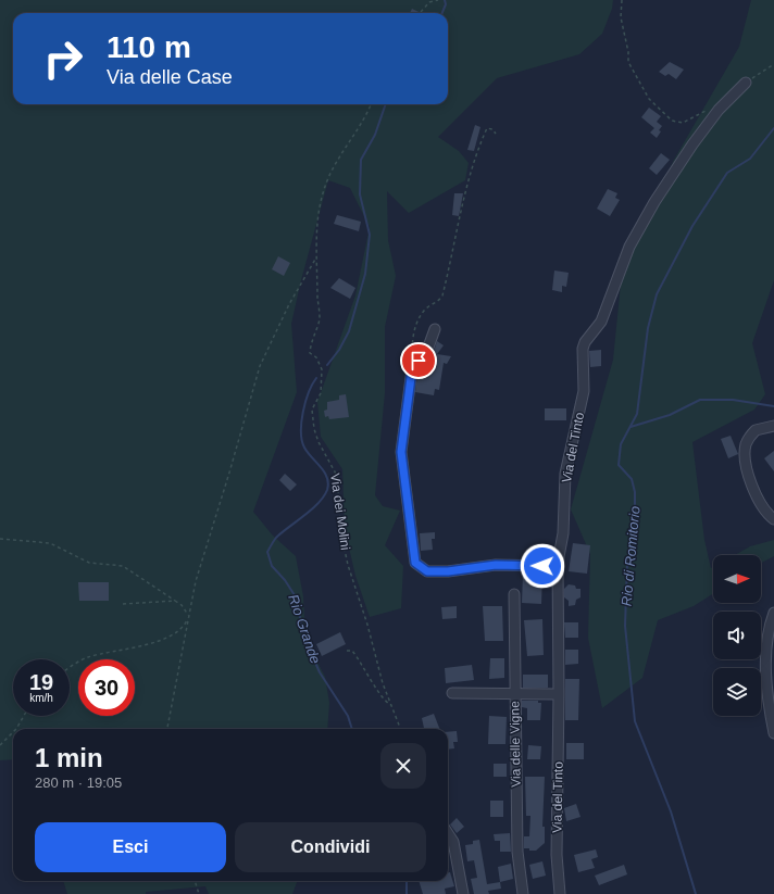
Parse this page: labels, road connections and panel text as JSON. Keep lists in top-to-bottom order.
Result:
{
  "streets": {
    "street": ["Via del Tinto", "Via delle Vigne"],
    "path": ["Via dei Molini"]
  },
  "water": ["Rio di Romitorio", "Rio Grande"],
  "north": "right",
  "page": {
    "turn": ["110 m", "Via delle Case"],
    "speed": "19 km/h",
    "limit": "30",
    "heading": ["1 min", "280 m · 19:05"],
    "buttons": ["Esci", "Condividi"]
  }
}
